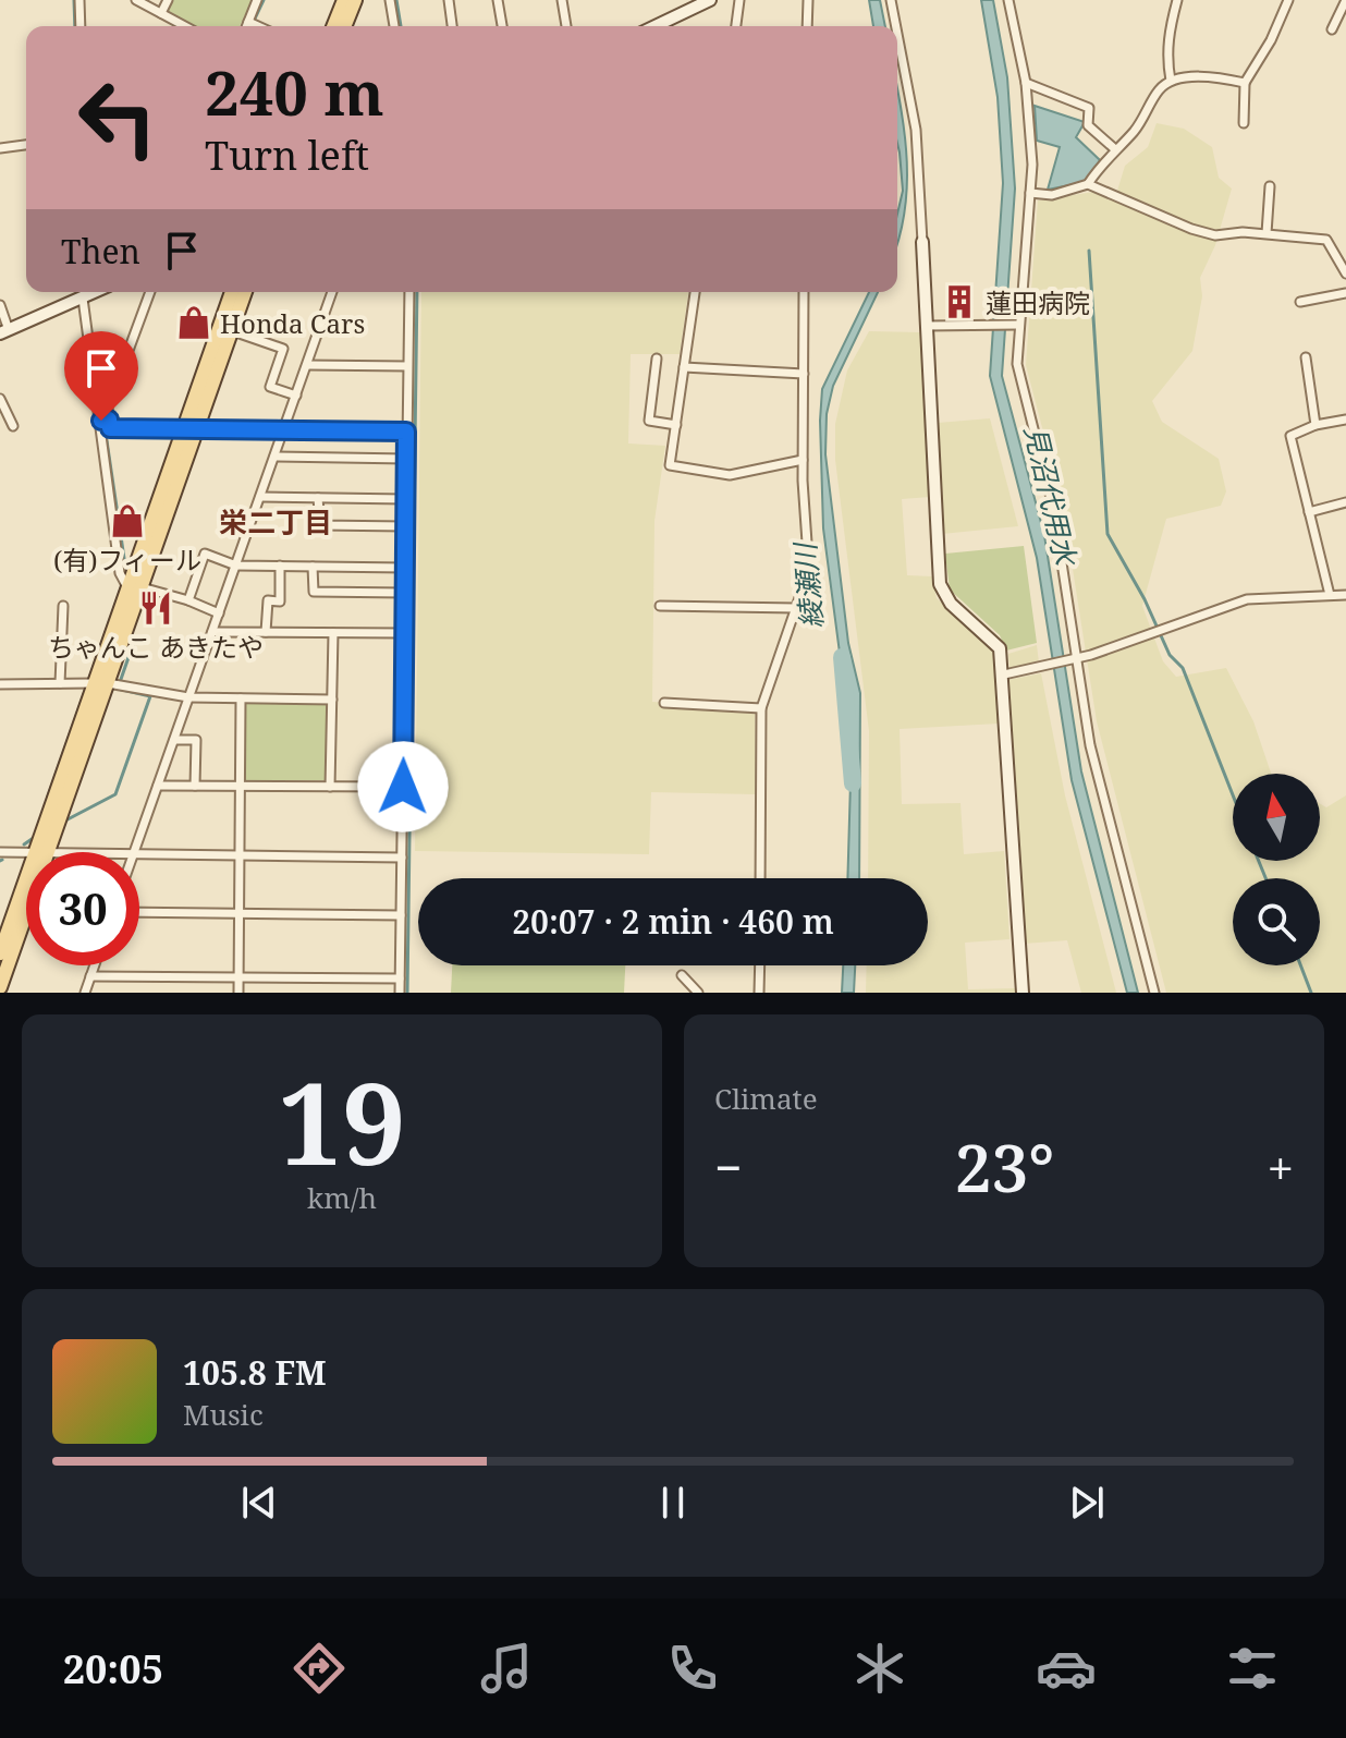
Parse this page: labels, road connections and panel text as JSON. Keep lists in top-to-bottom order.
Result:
{
  "districts": ["栄二丁目"],
  "water": ["見沼代用水", "綾瀬川"],
  "places": {
    "building": ["蓮田病院"],
    "shop": ["Honda Cars", "(有)フィール"],
    "restaurant": ["ちゃんこ あきたや"]
  },
  "north": "top",
  "page": {
    "turn": ["240 m", "Turn left"],
    "then": "Then",
    "limit": "30",
    "trip": "20:07 · 2 min · 460 m",
    "tile": [
      ["19", "km/h"],
      "Climate"
    ],
    "heat": ["−", "23°", "+"],
    "song": ["105.8 FM", "Music"],
    "tabs": "20:05"
  }
}
